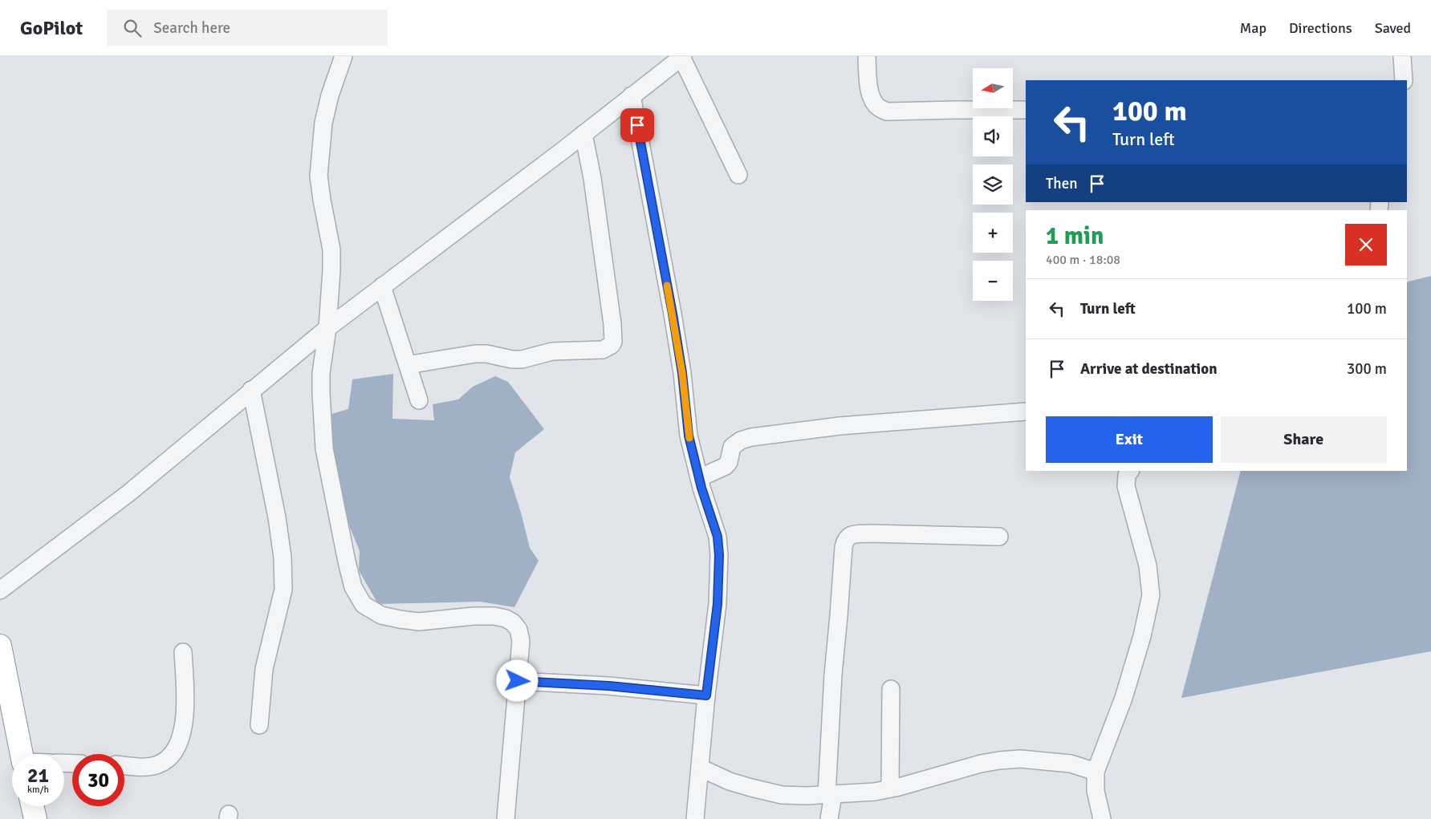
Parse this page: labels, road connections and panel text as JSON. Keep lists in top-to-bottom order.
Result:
{
  "north": "left",
  "page": {
    "header": "GoPilot",
    "search": "Search here",
    "nav": ["Map", "Directions", "Saved"],
    "map_buttons": ["+", "−"],
    "turn": ["100 m", "Turn left"],
    "then": "Then",
    "heading": ["1 min", "400 m · 18:08"],
    "list": [
      {
        "name": "Turn left",
        "value": "100 m"
      },
      {
        "name": "Arrive at destination",
        "value": "300 m"
      }
    ],
    "buttons": ["Exit", "Share"],
    "speed": "21 km/h",
    "limit": "30"
  }
}
